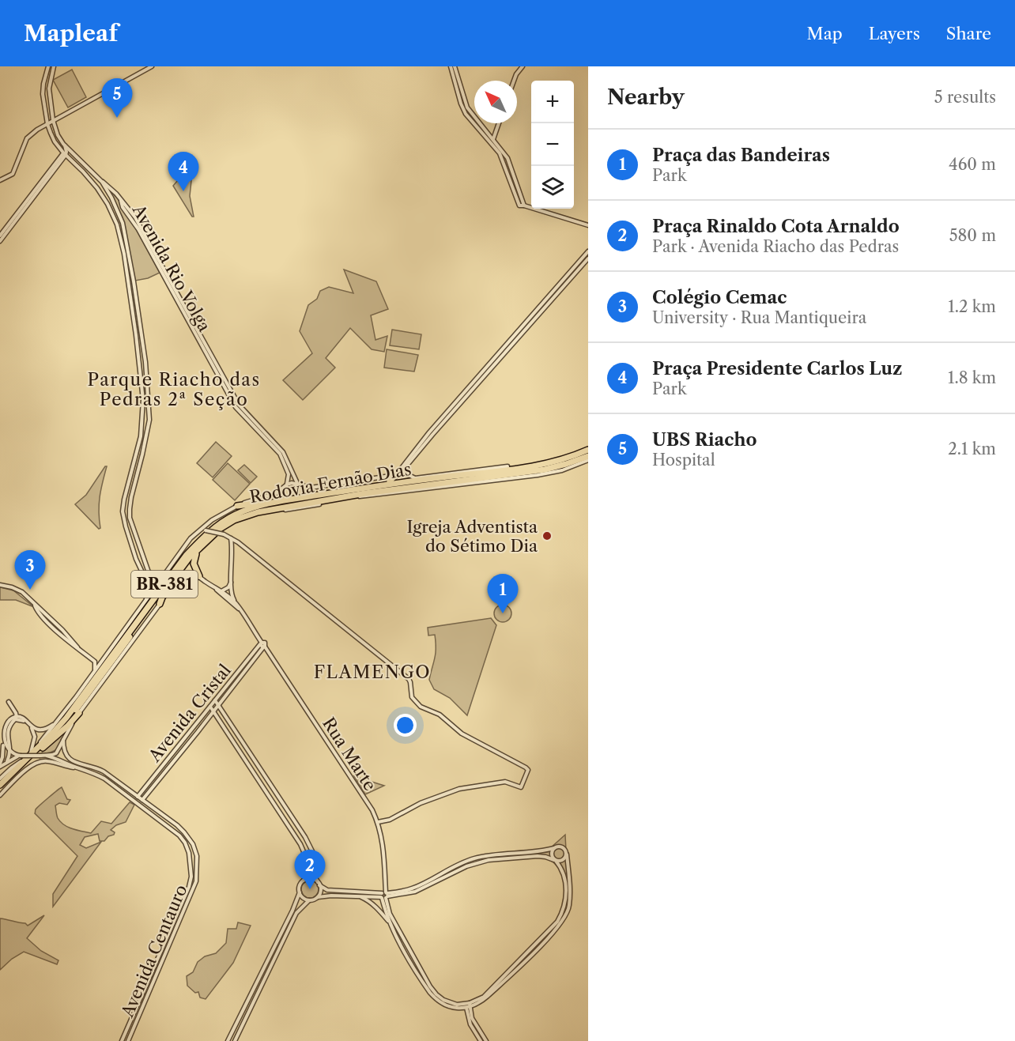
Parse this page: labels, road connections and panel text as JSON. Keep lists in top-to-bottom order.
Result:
{
  "streets": {
    "highway": ["Rodovia Fernão Dias", "BR-381"],
    "street": [
      "Avenida Rio Volga",
      "Avenida Cristal",
      "Rua Marte",
      "Avenida Centauro"
    ]
  },
  "crossings": [
    ["Avenida Rio Volga", "Rodovia Fernão Dias"],
    ["Rodovia Fernão Dias", "BR-381"],
    ["Rodovia Fernão Dias", "Avenida Centauro"],
    ["BR-381", "Rua Marte"],
    ["BR-381", "Avenida Centauro"],
    ["Avenida Cristal", "Rua Marte"],
    ["Avenida Cristal", "Avenida Centauro"]
  ],
  "districts": ["Parque Riacho das Pedras 2ª Seção", "FLAMENGO"],
  "places": ["Igreja Adventista do Sétimo Dia"],
  "north": "top left",
  "page": {
    "header": "Mapleaf",
    "nav": ["Map", "Layers", "Share"],
    "heading": ["Nearby", "5 results"],
    "pins": [
      "5",
      "4",
      "3",
      "1",
      "2"
    ],
    "map_buttons": ["+", "−"],
    "list": [
      {
        "mark": "1",
        "name": "Praça das Bandeiras",
        "note": "Park",
        "value": "460 m"
      },
      {
        "mark": "2",
        "name": "Praça Rinaldo Cota Arnaldo",
        "note": "Park · Avenida Riacho das Pedras",
        "value": "580 m"
      },
      {
        "mark": "3",
        "name": "Colégio Cemac",
        "note": "University · Rua Mantiqueira",
        "value": "1.2 km"
      },
      {
        "mark": "4",
        "name": "Praça Presidente Carlos Luz",
        "note": "Park",
        "value": "1.8 km"
      },
      {
        "mark": "5",
        "name": "UBS Riacho",
        "note": "Hospital",
        "value": "2.1 km"
      }
    ]
  }
}
